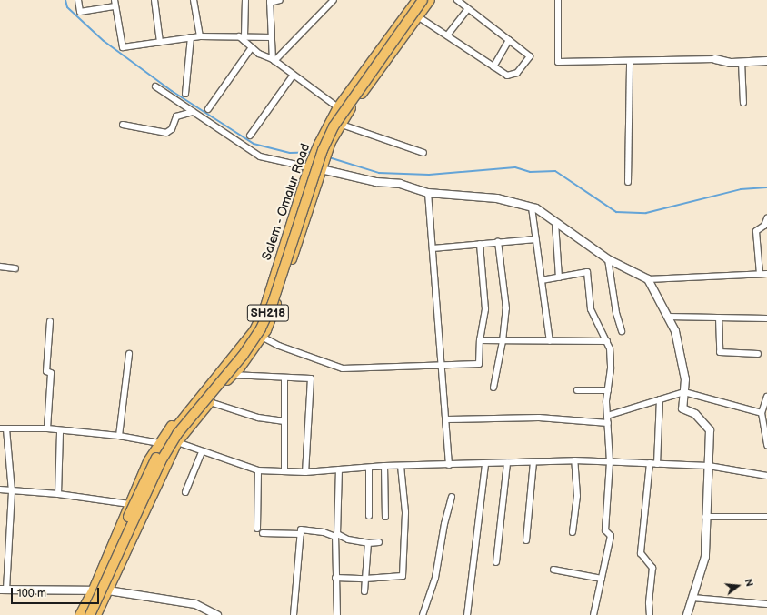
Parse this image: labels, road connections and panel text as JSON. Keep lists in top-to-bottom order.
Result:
{
  "streets": {
    "main road": ["Salem - Omalur Road", "SH218"]
  },
  "crossings": [
    ["Salem - Omalur Road", "SH218"]
  ],
  "scale_bar": "100 m",
  "north": "right"
}
